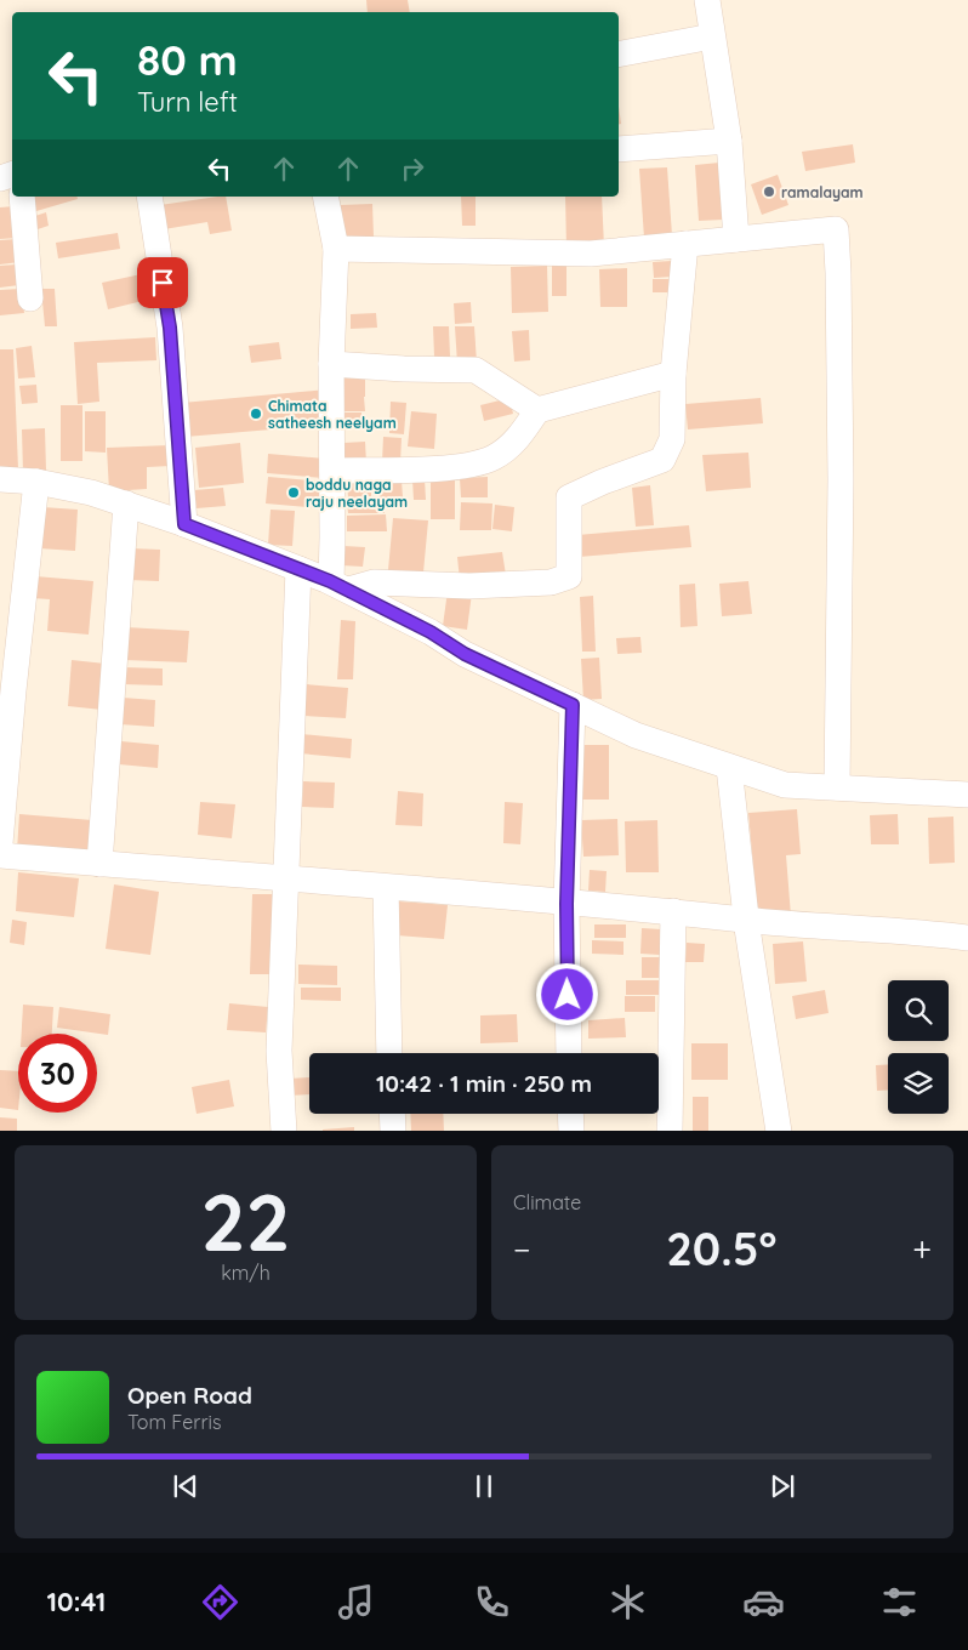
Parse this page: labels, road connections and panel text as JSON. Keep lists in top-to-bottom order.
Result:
{
  "places": ["ramalayam", "Chimata satheesh neelyam", "boddu naga raju neelayam"],
  "page": {
    "turn": ["80 m", "Turn left"],
    "limit": "30",
    "trip": "10:42 · 1 min · 250 m",
    "tile": [
      ["22", "km/h"],
      "Climate"
    ],
    "heat": ["−", "20.5°", "+"],
    "song": ["Open Road", "Tom Ferris"],
    "tabs": "10:41"
  }
}
